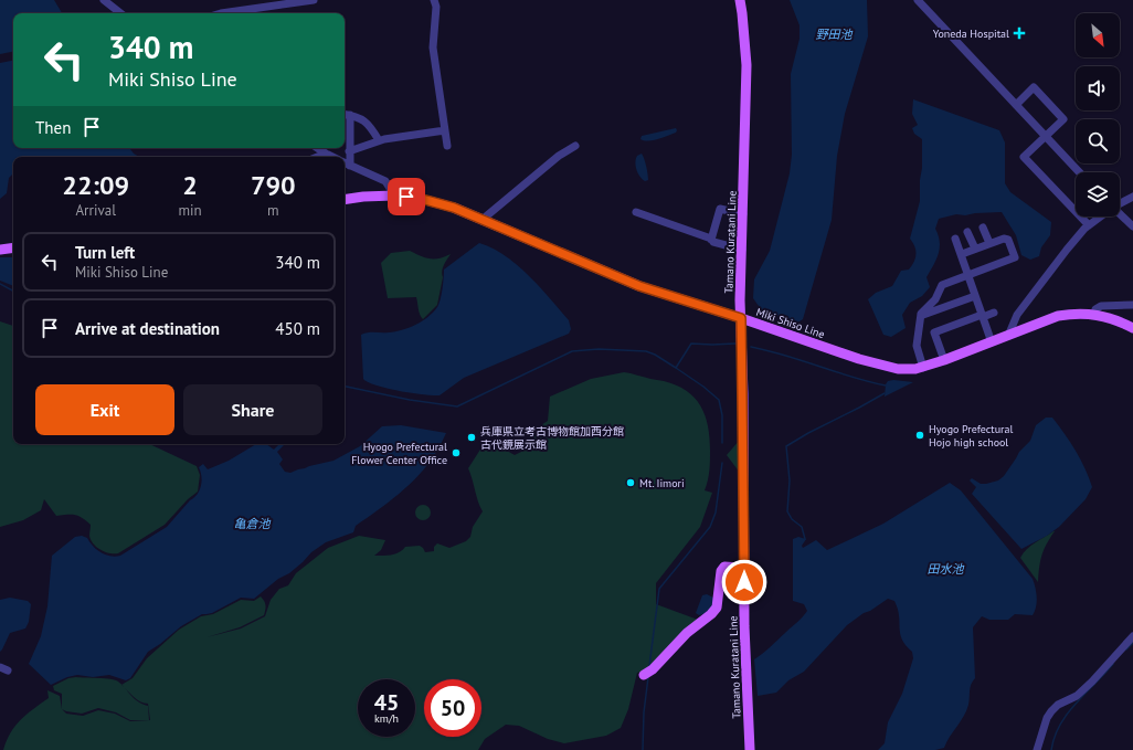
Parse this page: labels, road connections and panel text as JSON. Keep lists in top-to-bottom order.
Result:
{
  "streets": {
    "main road": ["Tamano Kuratani Line", "Miki Shiso Line"]
  },
  "crossings": [
    ["Tamano Kuratani Line", "Miki Shiso Line"]
  ],
  "water": ["野田池", "亀倉池", "田水池"],
  "places": {
    "health": ["Yoneda Hospital"],
    "other": [
      "Hyogo Prefectural Hojo high school",
      "兵庫県立考古博物館加西分館 古代鏡展示館",
      "Hyogo Prefectural Flower Center Office",
      "Mt. Iimori"
    ]
  },
  "north": "bottom right",
  "page": {
    "turn": ["340 m", "Miki Shiso Line"],
    "then": "Then",
    "eta": [
      "22:09",
      "Arrival",
      "2",
      "min",
      "790",
      "m"
    ],
    "list": [
      {
        "name": "Turn left",
        "note": "Miki Shiso Line",
        "value": "340 m"
      },
      {
        "name": "Arrive at destination",
        "value": "450 m"
      }
    ],
    "buttons": ["Exit", "Share"],
    "speed": "45 km/h",
    "limit": "50"
  }
}
